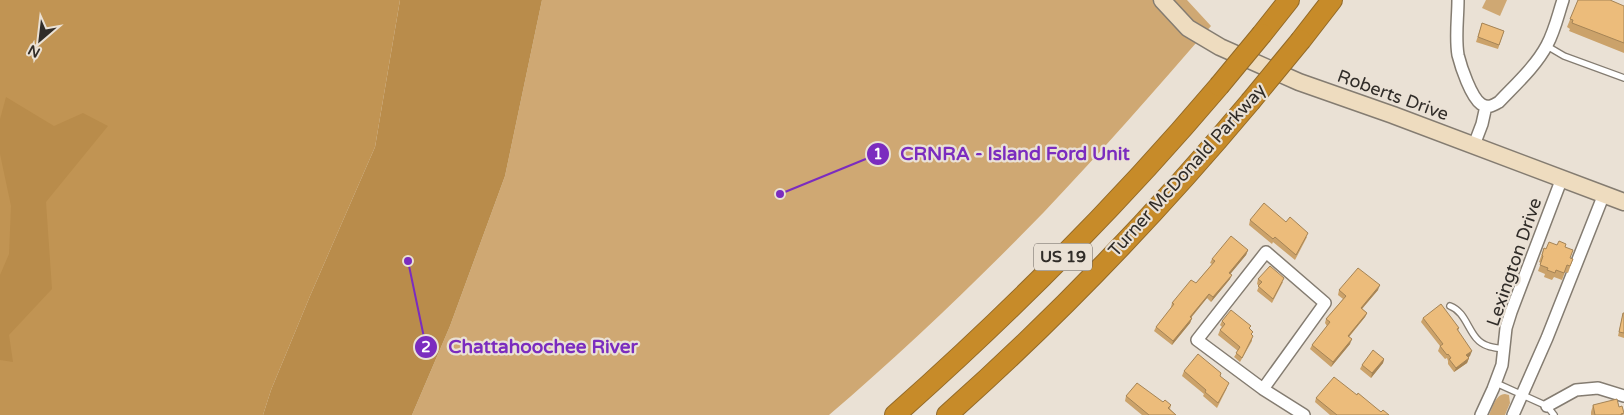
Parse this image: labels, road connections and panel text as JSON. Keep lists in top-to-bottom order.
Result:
{
  "streets": {
    "highway": ["Turner McDonald Parkway", "US 19"],
    "street": ["Roberts Drive", "Lexington Drive"]
  },
  "crossings": [
    ["Roberts Drive", "Lexington Drive"]
  ],
  "places": ["CRNRA - Island Ford Unit", "Chattahoochee River"],
  "north": "bottom left"
}
